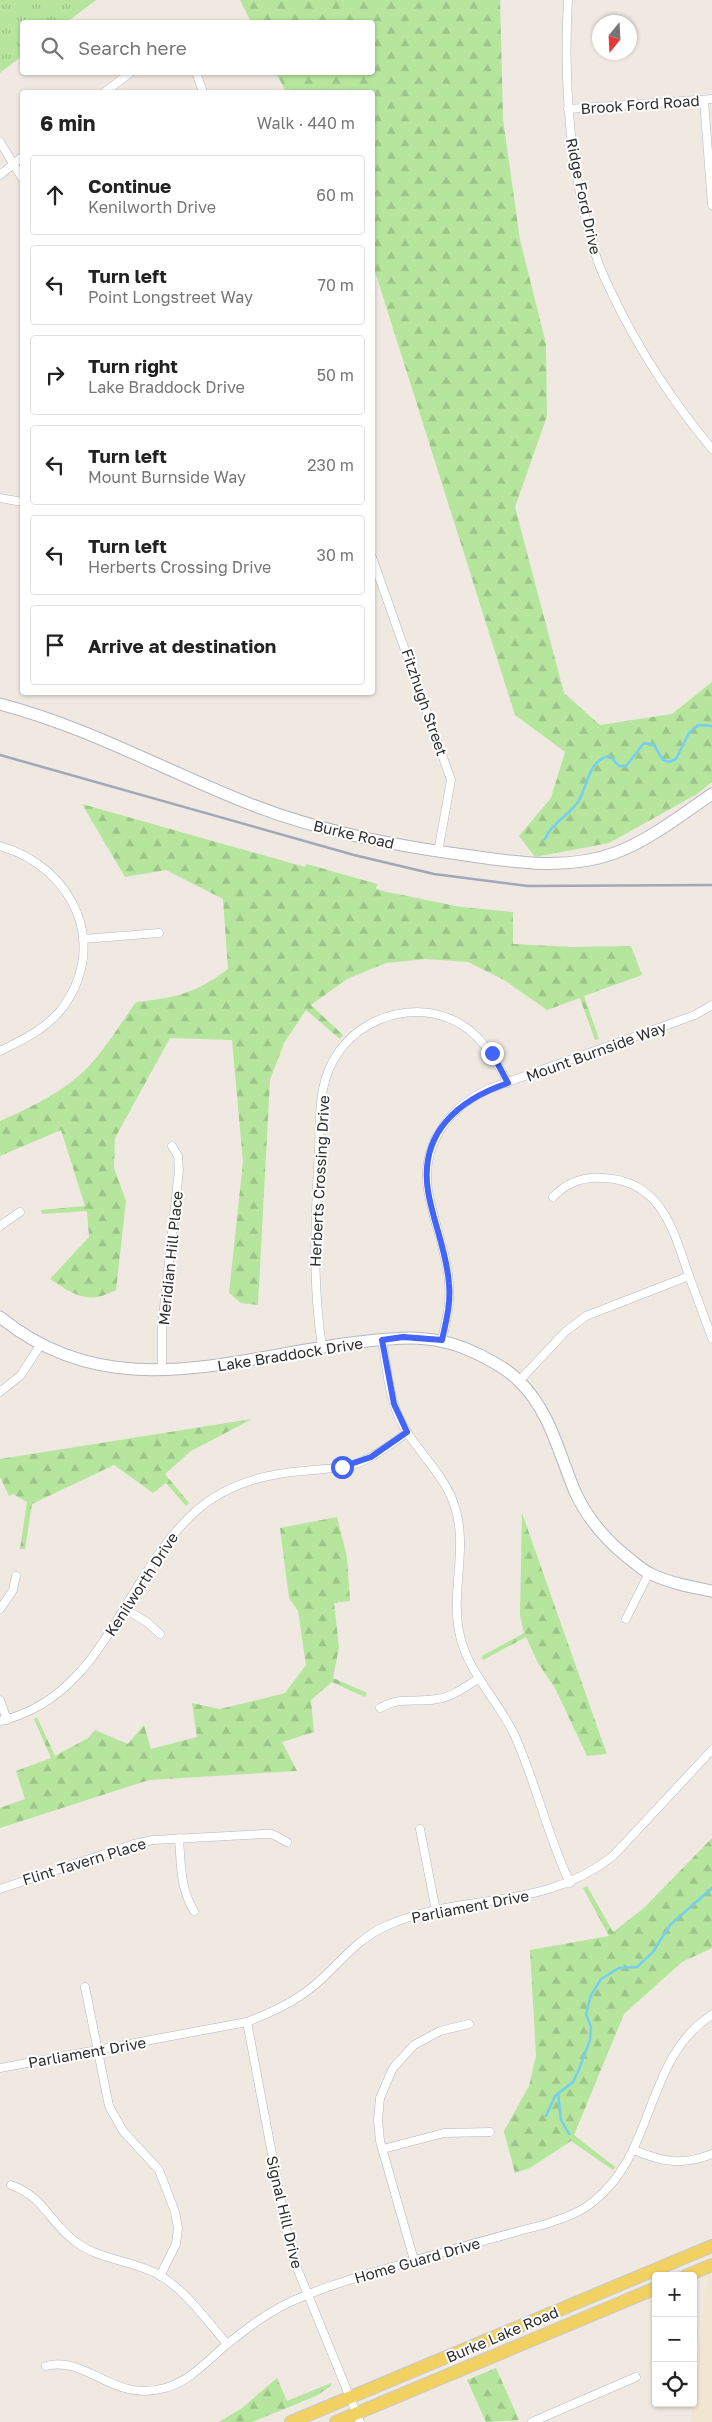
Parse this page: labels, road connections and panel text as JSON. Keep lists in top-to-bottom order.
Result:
{
  "streets": {
    "main road": ["Burke Lake Road"],
    "street": [
      "Brook Ford Road",
      "Ridge Ford Drive",
      "Fitzhugh Street",
      "Burke Road",
      "Mount Burnside Way",
      "Herberts Crossing Drive",
      "Meridian Hill Place",
      "Lake Braddock Drive",
      "Kenilworth Drive",
      "Flint Tavern Place",
      "Parliament Drive",
      "Signal Hill Drive",
      "Home Guard Drive"
    ]
  },
  "crossings": [
    ["Brook Ford Road", "Ridge Ford Drive"],
    ["Fitzhugh Street", "Burke Road"],
    ["Mount Burnside Way", "Herberts Crossing Drive"],
    ["Mount Burnside Way", "Lake Braddock Drive"],
    ["Herberts Crossing Drive", "Lake Braddock Drive"],
    ["Meridian Hill Place", "Lake Braddock Drive"],
    ["Parliament Drive", "Signal Hill Drive"],
    ["Signal Hill Drive", "Home Guard Drive"],
    ["Signal Hill Drive", "Burke Lake Road"]
  ],
  "north": "bottom",
  "page": {
    "search": "Search here",
    "heading": ["6 min", "Walk · 440 m"],
    "list": [
      ["Continue", "Kenilworth Drive", "60 m"],
      ["Turn left", "Point Longstreet Way", "70 m"],
      ["Turn right", "Lake Braddock Drive", "50 m"],
      ["Turn left", "Mount Burnside Way", "230 m"],
      ["Turn left", "Herberts Crossing Drive", "30 m"],
      "Arrive at destination"
    ],
    "map_buttons": ["+", "−"]
  }
}
